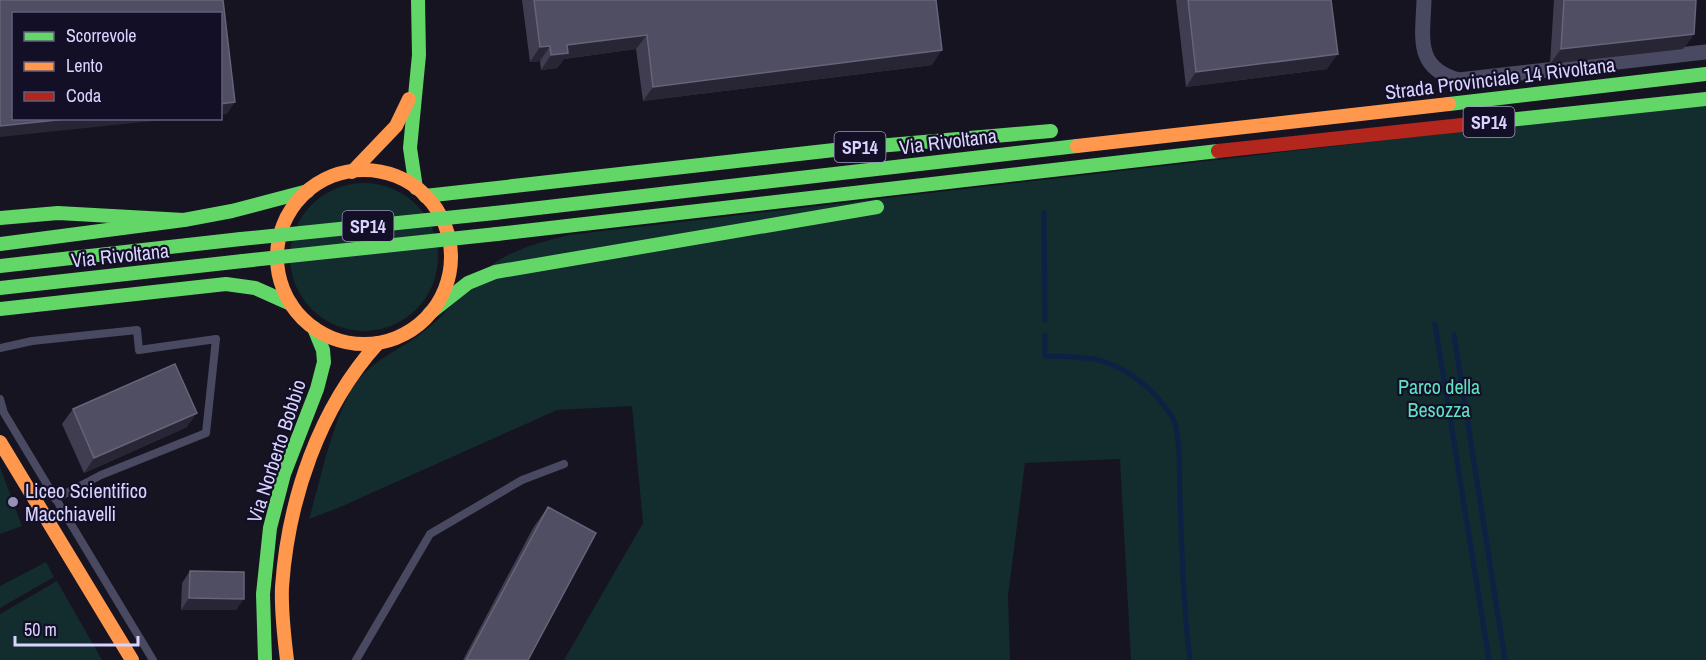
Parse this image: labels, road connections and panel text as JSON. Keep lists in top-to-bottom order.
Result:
{
  "streets": {
    "main road": [
      "Strada Provinciale 14 Rivoltana",
      "SP14",
      "Via Rivoltana",
      "Via Norberto Bobbio"
    ]
  },
  "crossings": [
    ["Strada Provinciale 14 Rivoltana", "SP14"],
    ["Strada Provinciale 14 Rivoltana", "Via Rivoltana"],
    ["SP14", "Via Rivoltana"],
    ["SP14", "Via Norberto Bobbio"]
  ],
  "parks": ["Parco della Besozza"],
  "places": ["Liceo Scientifico Macchiavelli"],
  "legend": ["Scorrevole", "Lento", "Coda"],
  "scale_bar": "50 m"
}
